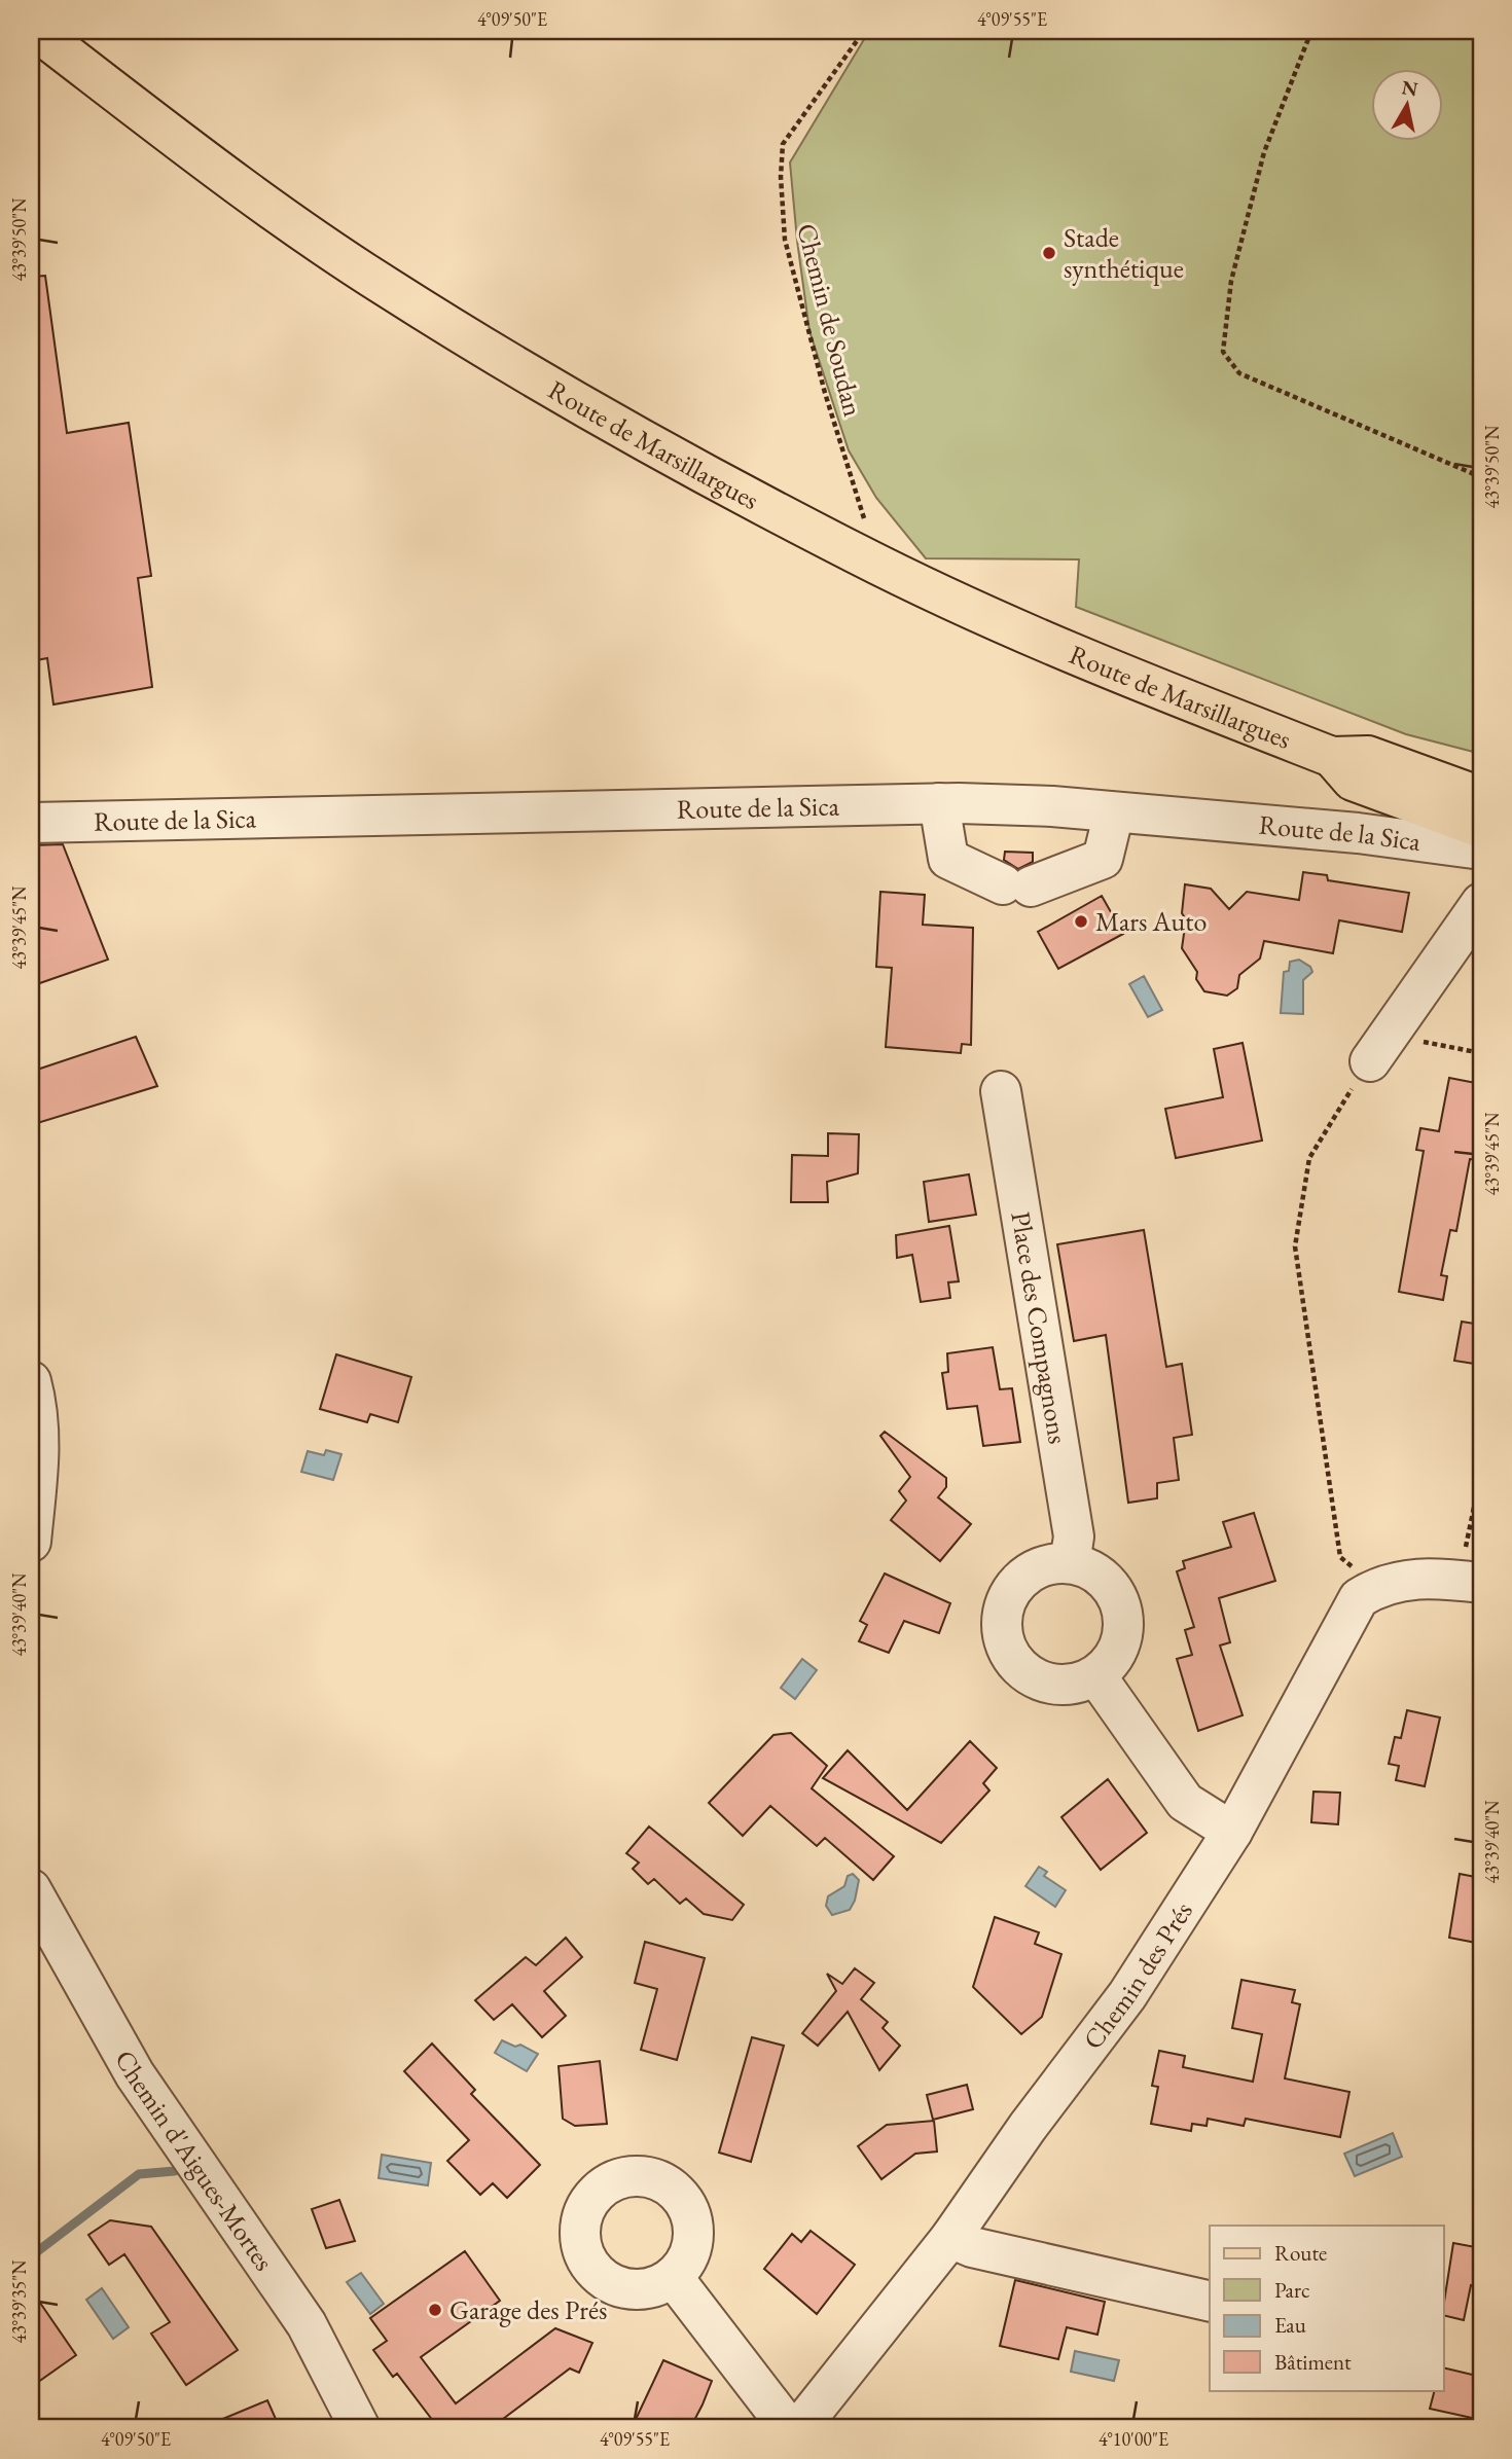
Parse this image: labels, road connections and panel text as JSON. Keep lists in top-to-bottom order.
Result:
{
  "streets": {
    "main road": ["Route de Marsillargues"],
    "street": [
      "Route de la Sica",
      "Place des Compagnons",
      "Chemin des Prés",
      "Chemin d'Aigues-Mortes"
    ],
    "path": ["Chemin de Soudan"]
  },
  "crossings": [
    ["Chemin de Soudan", "Route de Marsillargues"]
  ],
  "places": ["Stade synthétique", "Mars Auto", "Garage des Prés"],
  "legend": [
    "Route",
    "Parc",
    "Eau",
    "Bâtiment"
  ],
  "north": "top",
  "coordinates": [
    "4°09'50\"E",
    "4°09'55\"E",
    "43°39'50\"N",
    "43°39'45\"N",
    "43°39'40\"N",
    "43°39'35\"N",
    "4°10'00\"E"
  ]
}
